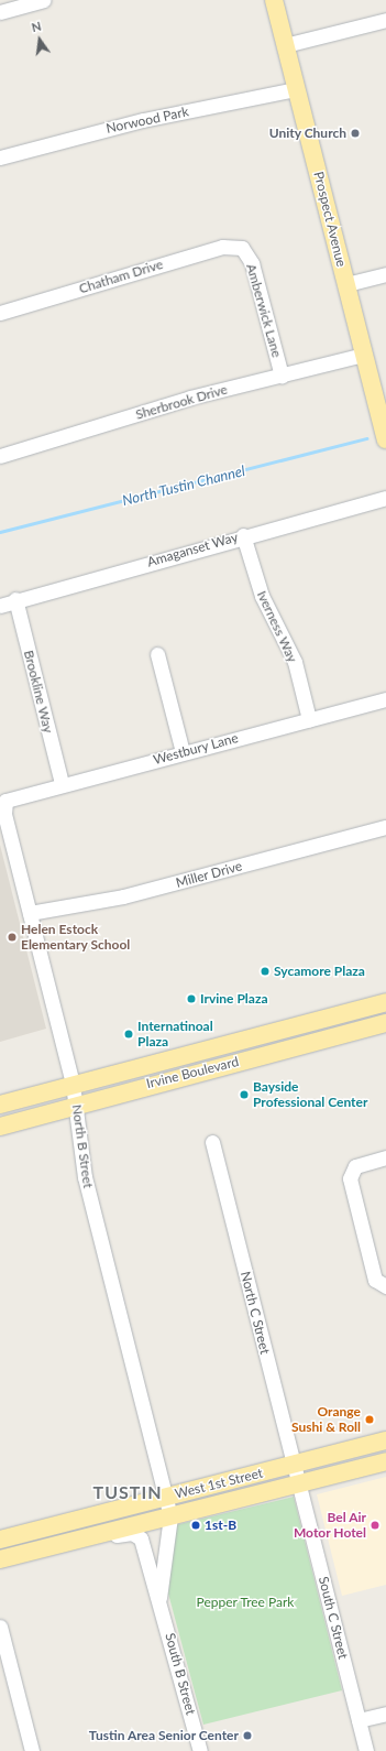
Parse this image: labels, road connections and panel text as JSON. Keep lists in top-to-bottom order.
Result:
{
  "streets": {
    "main road": ["Prospect Avenue", "Irvine Boulevard", "West 1st Street"],
    "street": [
      "Norwood Park",
      "Chatham Drive",
      "Amberwick Lane",
      "Sherbrook Drive",
      "Amaganset Way",
      "Iverness Way",
      "Brookline Way",
      "Westbury Lane",
      "Miller Drive",
      "North B Street",
      "North C Street",
      "South C Street",
      "South B Street"
    ]
  },
  "crossings": [
    ["Norwood Park", "Prospect Avenue"],
    ["Prospect Avenue", "Sherbrook Drive"],
    ["Chatham Drive", "Amberwick Lane"],
    ["Amberwick Lane", "Sherbrook Drive"],
    ["Amaganset Way", "Iverness Way"],
    ["Amaganset Way", "Brookline Way"],
    ["Iverness Way", "Westbury Lane"],
    ["Brookline Way", "Westbury Lane"],
    ["Westbury Lane", "North B Street"],
    ["Miller Drive", "North B Street"],
    ["Irvine Boulevard", "North B Street"],
    ["North B Street", "West 1st Street"],
    ["North B Street", "South B Street"],
    ["North C Street", "West 1st Street"],
    ["North C Street", "South C Street"],
    ["West 1st Street", "South C Street"],
    ["West 1st Street", "South B Street"]
  ],
  "districts": ["TUSTIN"],
  "water": ["North Tustin Channel"],
  "parks": ["Pepper Tree Park"],
  "places": [
    "Unity Church",
    "Helen Estock Elementary School",
    "Sycamore Plaza",
    "Irvine Plaza",
    "Internatinoal Plaza",
    "Bayside Professional Center",
    "Orange Sushi & Roll",
    "1st-B",
    "Bel Air Motor Hotel",
    "Tustin Area Senior Center"
  ],
  "north": "top"
}
